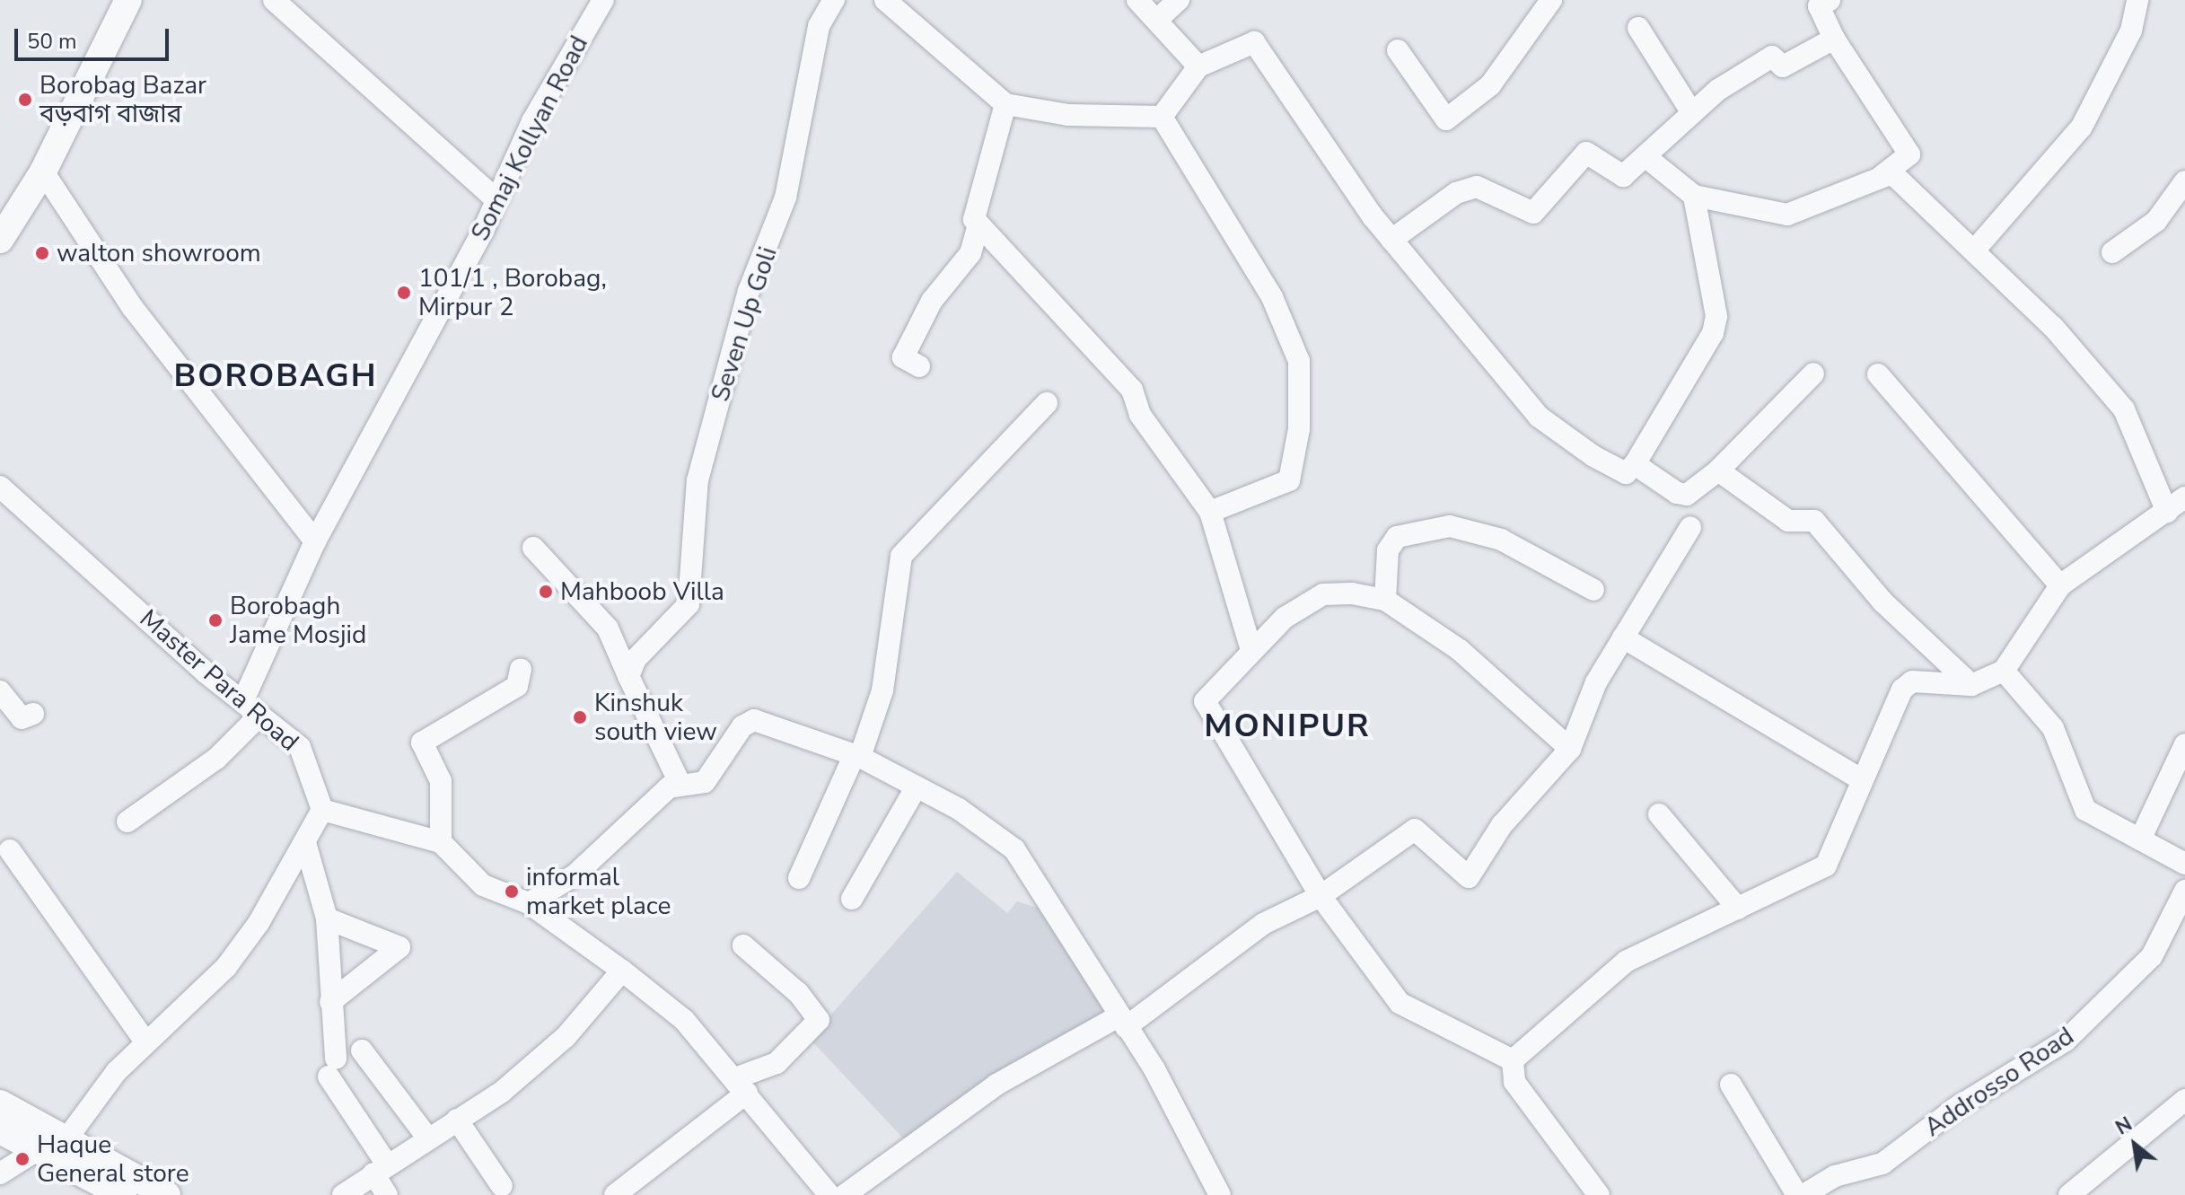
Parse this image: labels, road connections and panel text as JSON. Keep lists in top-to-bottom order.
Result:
{
  "streets": {
    "street": [
      "Somaj Kollyan Road",
      "Seven Up Goli",
      "Master Para Road",
      "Addrosso Road"
    ]
  },
  "crossings": [
    ["Somaj Kollyan Road", "Master Para Road"]
  ],
  "districts": ["BOROBAGH", "MONIPUR"],
  "places": [
    "Borobag Bazar বড়বাগ বাজার",
    "walton showroom",
    "101/1 , Borobag, Mirpur 2",
    "Mahboob Villa",
    "Borobagh Jame Mosjid",
    "Kinshuk south view",
    "informal market place",
    "Haque General store"
  ],
  "scale_bar": "50 m",
  "north": "top left"
}
